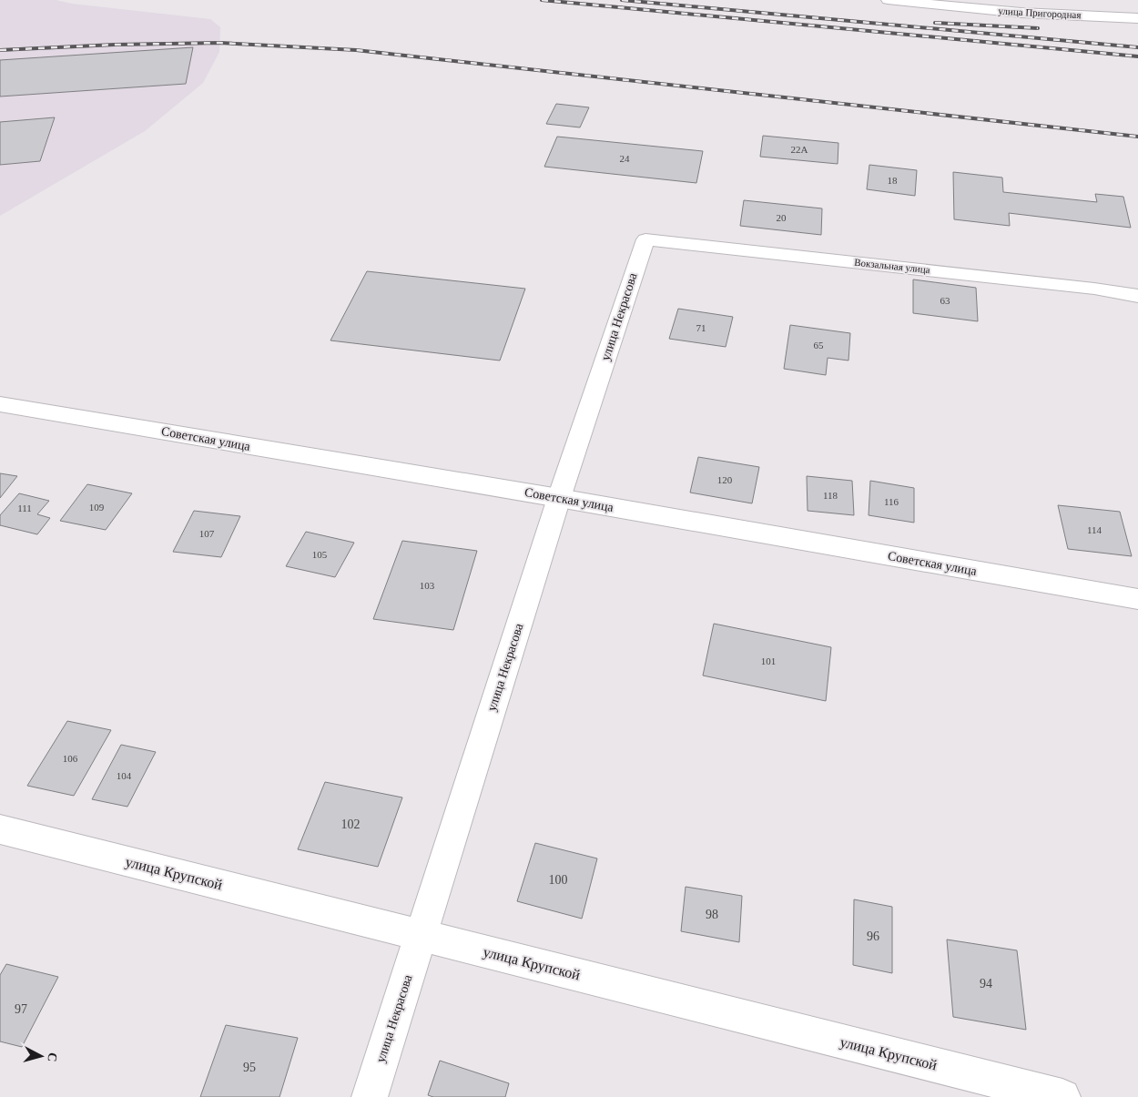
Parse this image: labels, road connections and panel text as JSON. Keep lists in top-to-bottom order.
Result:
{
  "streets": {
    "street": [
      "улица Пригородная",
      "Вокзальная улица",
      "улица Некрасова",
      "Советская улица",
      "улица Крупской"
    ]
  },
  "crossings": [
    ["Вокзальная улица", "улица Некрасова"],
    ["улица Некрасова", "Советская улица"],
    ["улица Некрасова", "улица Крупской"]
  ],
  "house_numbers": [
    "22А",
    "24",
    "18",
    "20",
    "63",
    "71",
    "65",
    "120",
    "118",
    "116",
    "109",
    "111",
    "114",
    "107",
    "105",
    "103",
    "101",
    "106",
    "104",
    "102",
    "100",
    "98",
    "96",
    "94",
    "97",
    "95"
  ],
  "north": "right"
}
